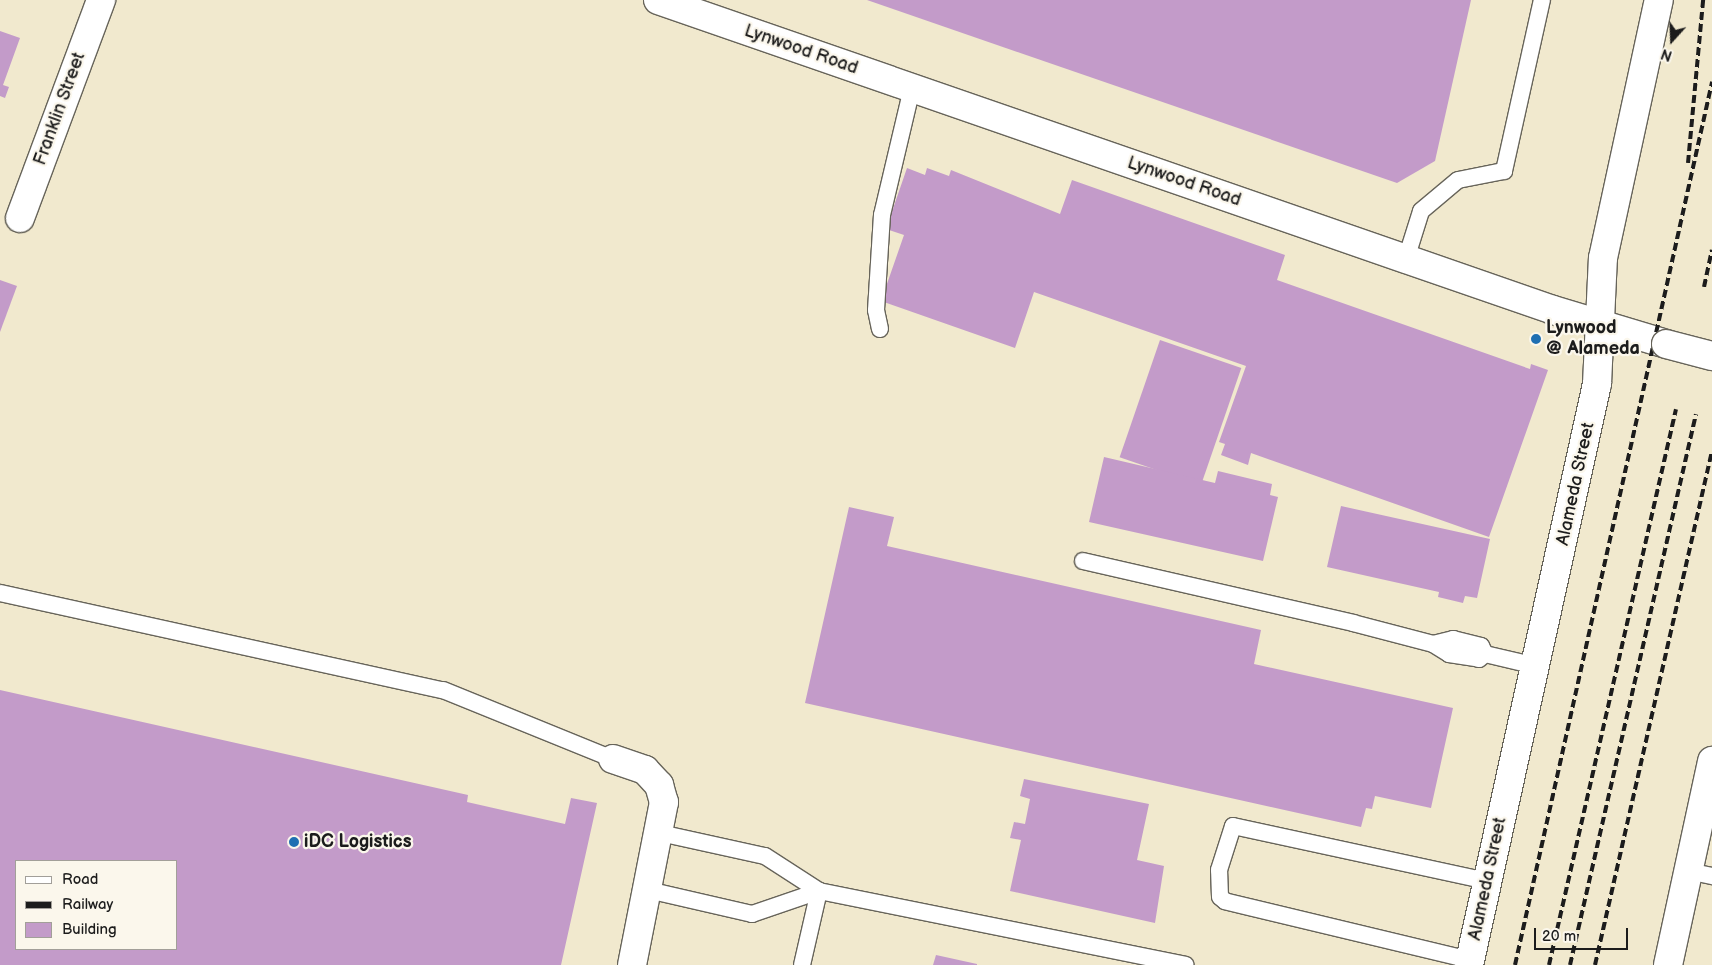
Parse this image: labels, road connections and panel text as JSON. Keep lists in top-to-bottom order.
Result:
{
  "streets": {
    "street": ["Lynwood Road", "Franklin Street", "Alameda Street"]
  },
  "crossings": [
    ["Lynwood Road", "Alameda Street"]
  ],
  "places": ["Lynwood @ Alameda", "iDC Logistics"],
  "legend": ["Road", "Railway", "Building"],
  "scale_bar": "20 m",
  "north": "bottom"
}
